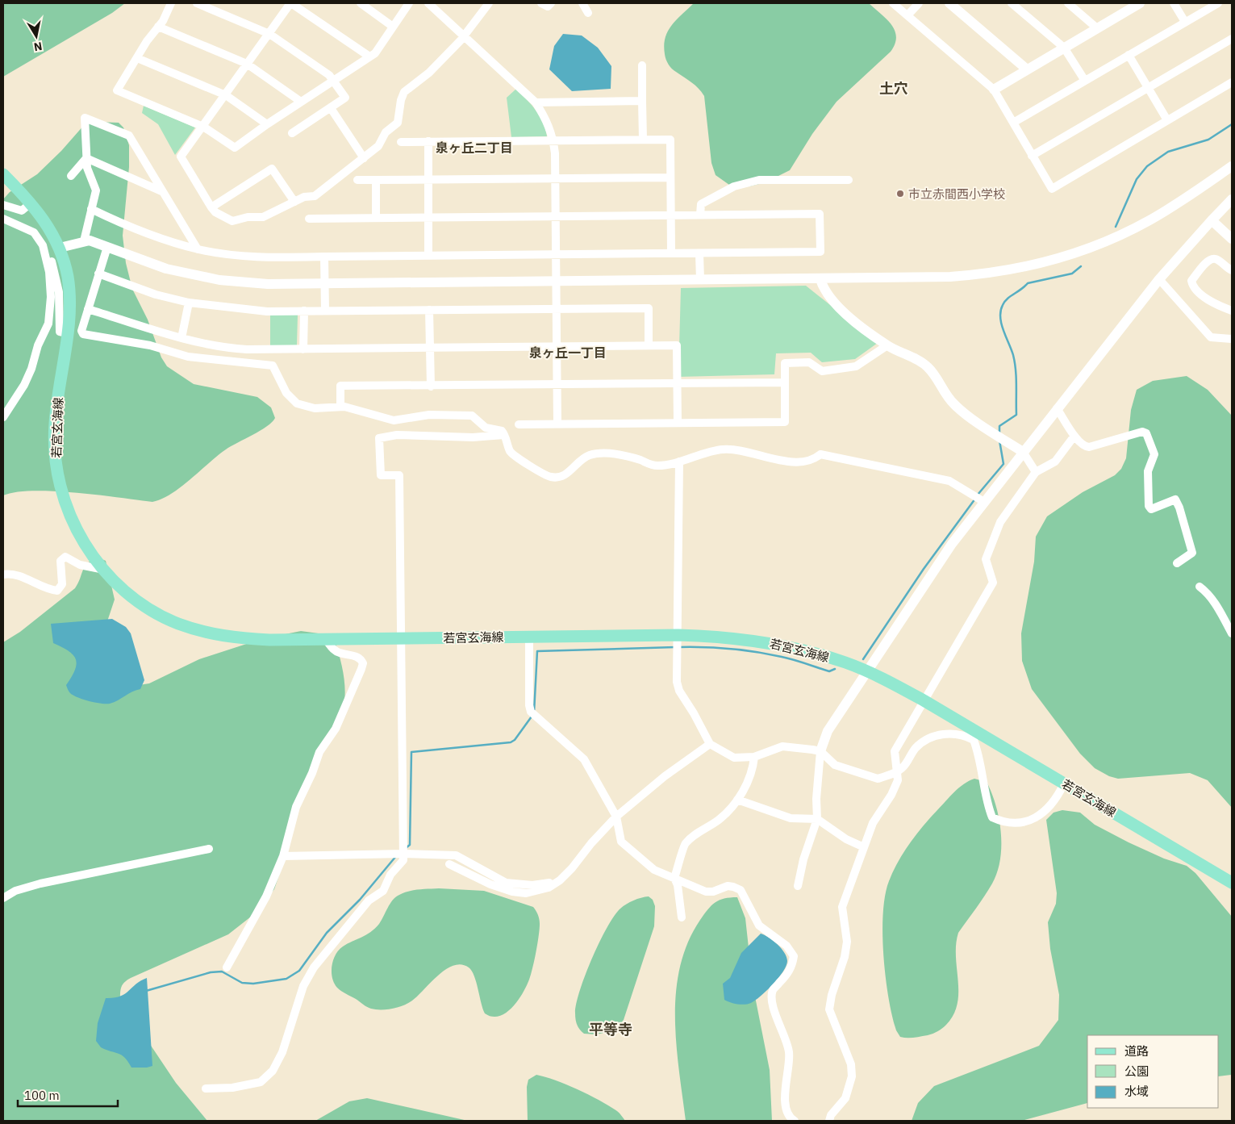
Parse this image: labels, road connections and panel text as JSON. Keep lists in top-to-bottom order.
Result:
{
  "streets": {
    "main road": ["若宮玄海線"]
  },
  "districts": [
    "土穴",
    "泉ヶ丘二丁目",
    "泉ヶ丘一丁目",
    "平等寺"
  ],
  "places": ["市立赤間西小学校"],
  "legend": ["道路", "公園", "水域"],
  "scale_bar": "100 m",
  "north": "bottom"
}
